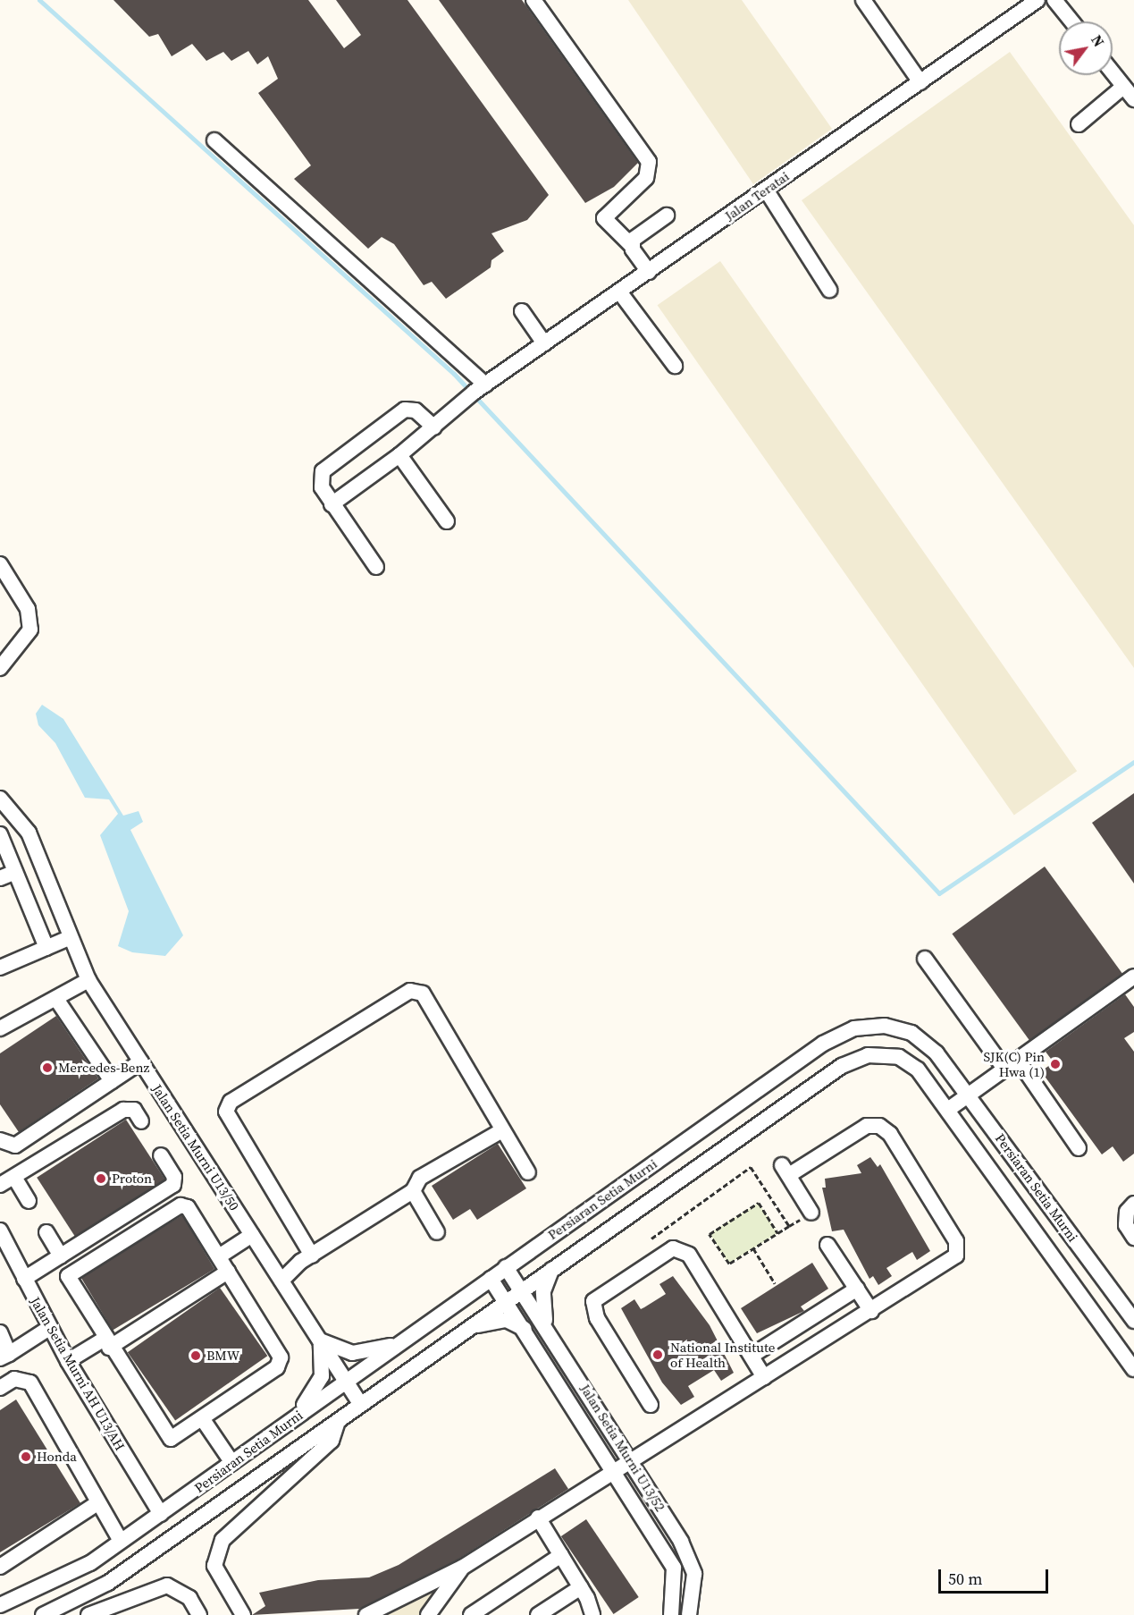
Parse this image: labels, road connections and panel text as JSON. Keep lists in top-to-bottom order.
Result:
{
  "streets": {
    "street": [
      "Jalan Teratai",
      "Jalan Setia Murni U13/50",
      "Persiaran Setia Murni",
      "Jalan Setia Murni AH U13/AH",
      "Jalan Setia Murni U13/52"
    ]
  },
  "crossings": [
    ["Jalan Setia Murni U13/50", "Persiaran Setia Murni"],
    ["Persiaran Setia Murni", "Jalan Setia Murni AH U13/AH"],
    ["Persiaran Setia Murni", "Jalan Setia Murni U13/52"]
  ],
  "places": [
    "SJK(C) Pin Hwa (1)",
    "Mercedes-Benz",
    "Proton",
    "National Institute of Health",
    "BMW",
    "Honda"
  ],
  "scale_bar": "50 m",
  "north": "top right"
}
